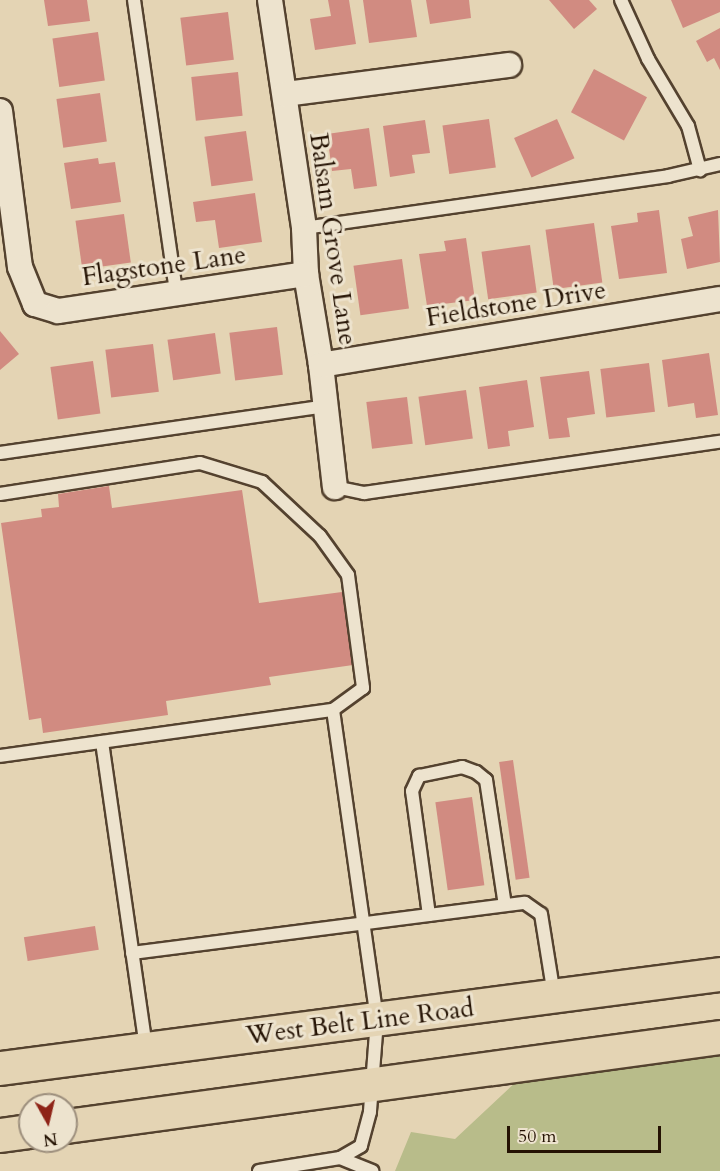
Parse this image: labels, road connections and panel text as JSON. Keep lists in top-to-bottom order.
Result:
{
  "streets": {
    "main road": ["West Belt Line Road"],
    "street": ["Balsam Grove Lane", "Flagstone Lane", "Fieldstone Drive"]
  },
  "crossings": [
    ["Balsam Grove Lane", "Flagstone Lane"],
    ["Balsam Grove Lane", "Fieldstone Drive"]
  ],
  "scale_bar": "50 m",
  "north": "bottom"
}
